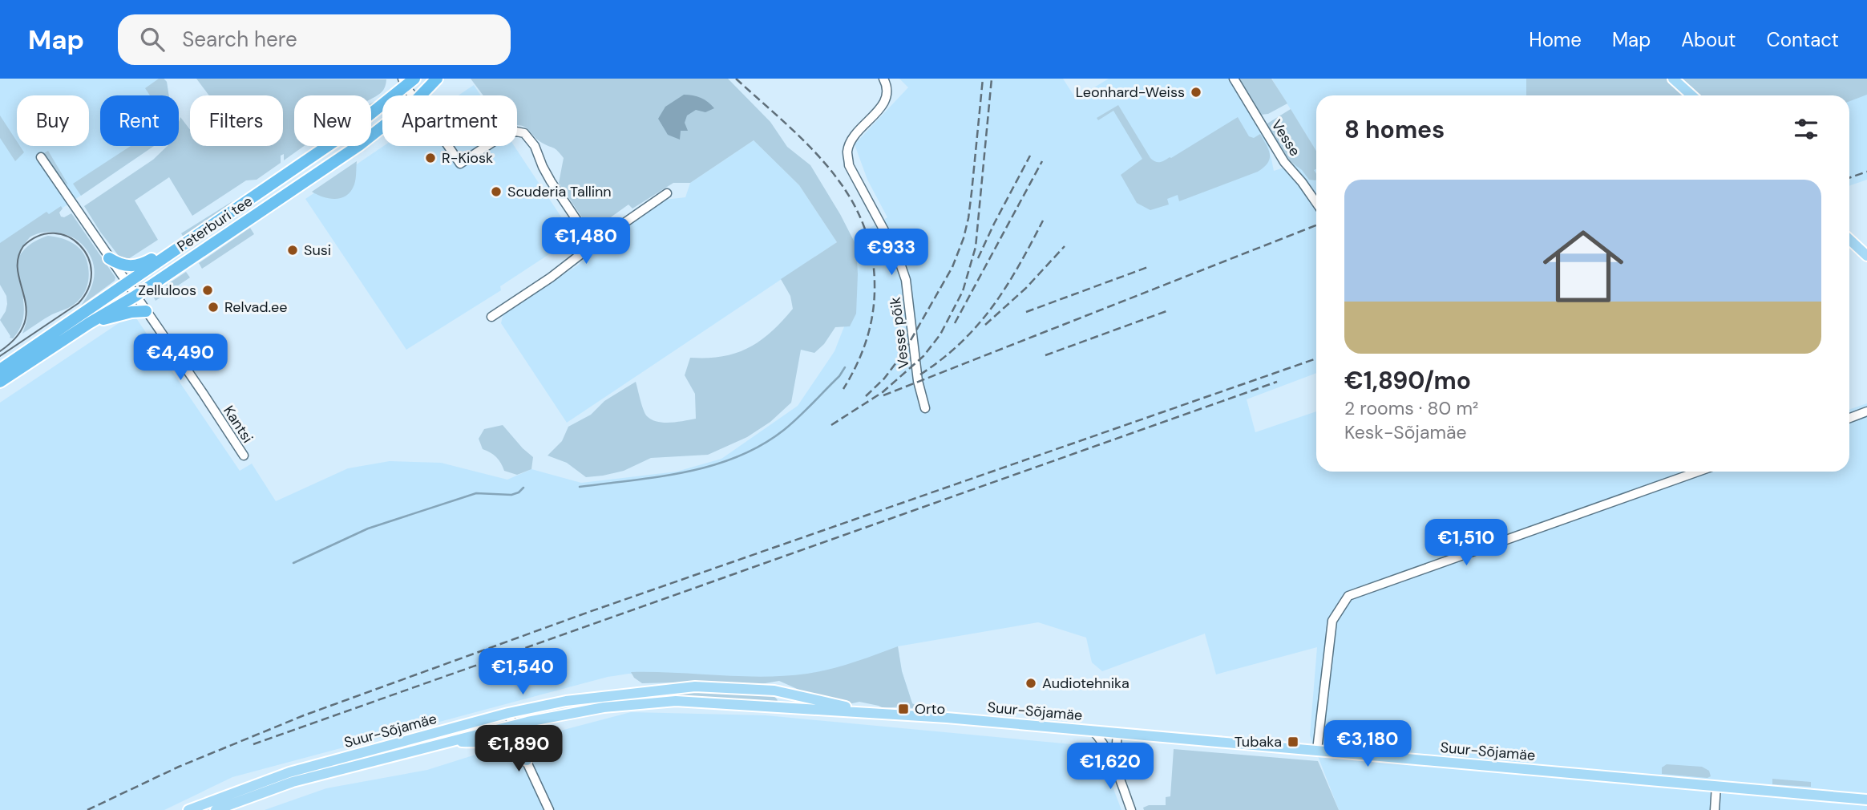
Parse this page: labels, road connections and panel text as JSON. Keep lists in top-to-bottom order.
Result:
{
  "streets": {
    "highway": ["Peterburi tee"],
    "main road": ["Suur-Sõjamäe"],
    "street": ["Vesse", "Vesse põik", "Kantsi"]
  },
  "crossings": [
    ["Peterburi tee", "Kantsi"]
  ],
  "places": {
    "other": [
      "Leonhard-Weiss",
      "R-Kiosk",
      "Scuderia Tallinn",
      "Susi",
      "Zelluloos",
      "Relvad.ee",
      "Audiotehnika"
    ],
    "transit": ["Orto", "Tubaka"]
  },
  "page": {
    "header": "Map",
    "search": "Search here",
    "nav": [
      "Home",
      "Map",
      "About",
      "Contact"
    ],
    "chip": [
      "Buy",
      "Rent",
      "Filters",
      "New",
      "Apartment"
    ],
    "heading": "8 homes",
    "list": [
      {
        "name": "€1,890/mo",
        "note": "2 rooms · 80 m² · Kesk-Sõjamäe"
      }
    ],
    "price": [
      "€1,480",
      "€933",
      "€4,490",
      "€1,510",
      "€1,540",
      "€3,180",
      "€1,890",
      "€1,620"
    ]
  }
}
